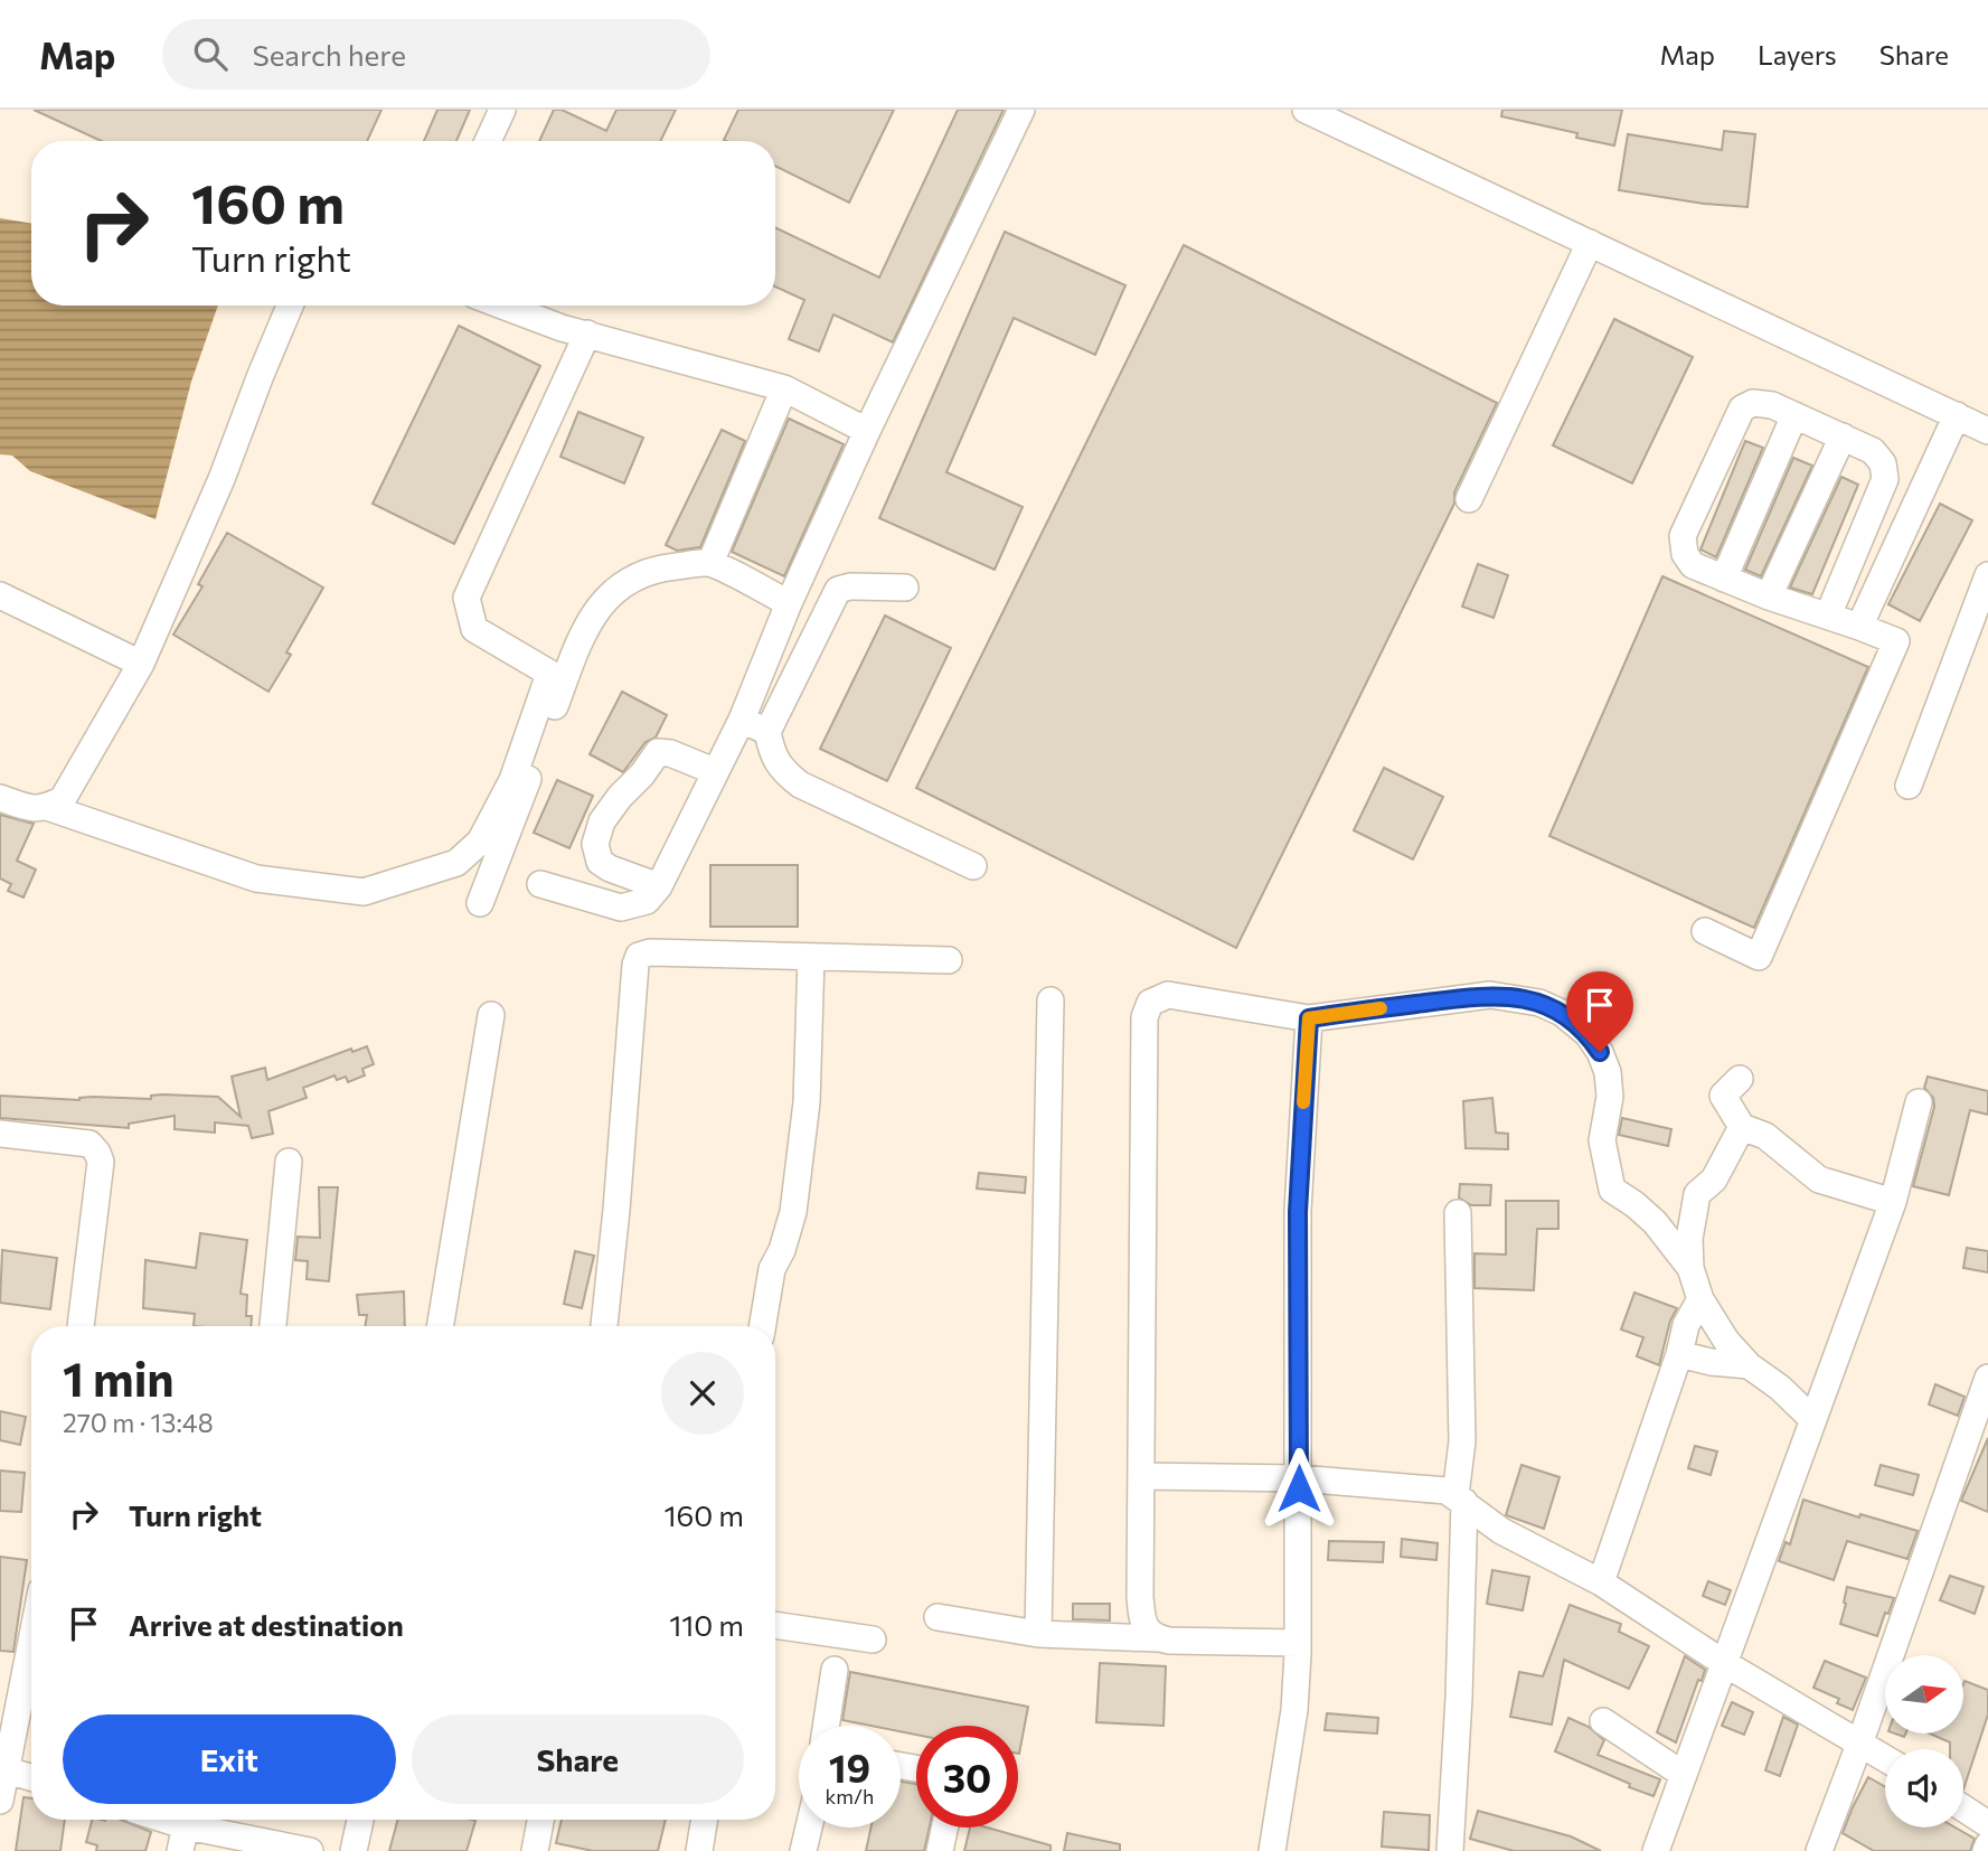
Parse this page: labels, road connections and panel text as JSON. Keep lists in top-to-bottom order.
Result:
{
  "north": "right",
  "page": {
    "header": "Map",
    "search": "Search here",
    "nav": ["Map", "Layers", "Share"],
    "turn": ["160 m", "Turn right"],
    "heading": ["1 min", "270 m · 13:48"],
    "list": [
      {
        "name": "Turn right",
        "value": "160 m"
      },
      {
        "name": "Arrive at destination",
        "value": "110 m"
      }
    ],
    "buttons": ["Exit", "Share"],
    "speed": "19 km/h",
    "limit": "30"
  }
}
